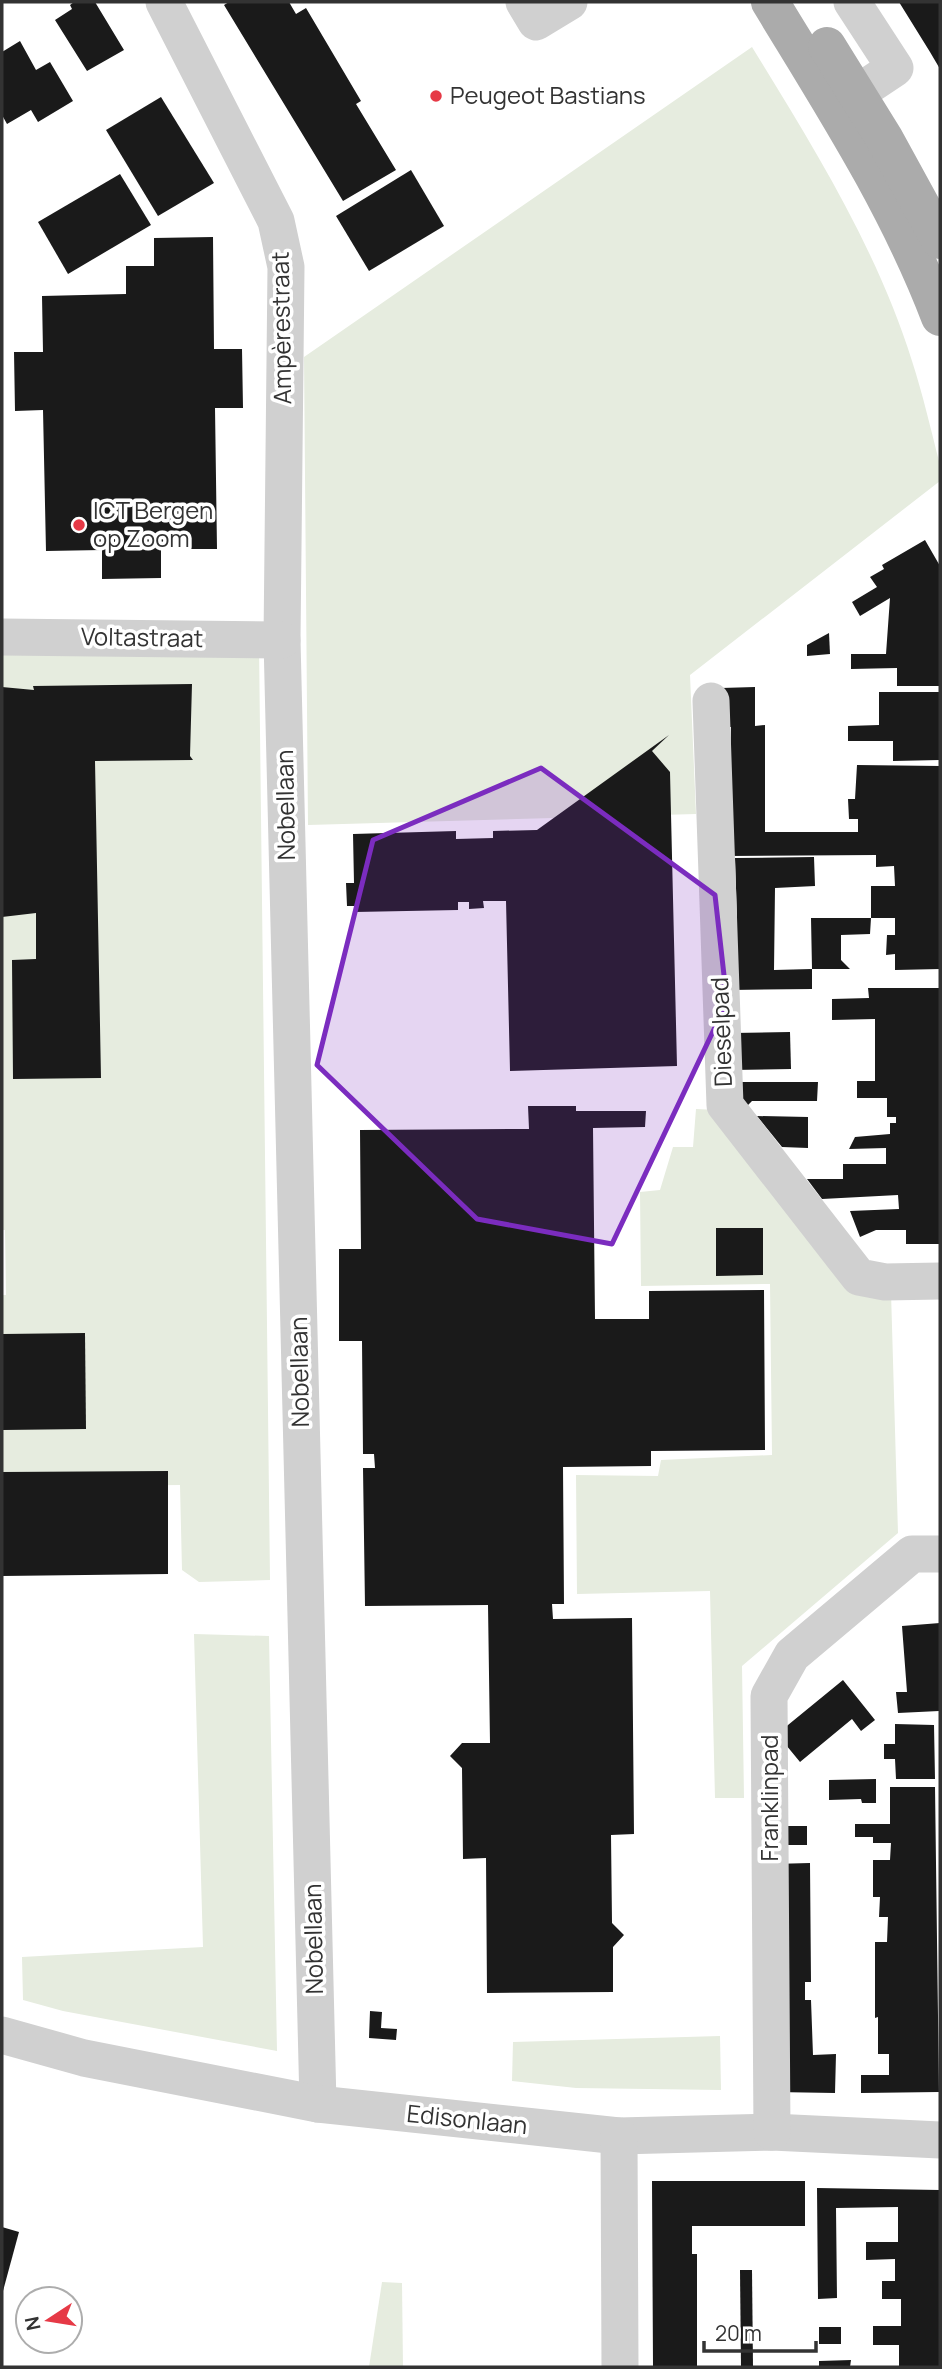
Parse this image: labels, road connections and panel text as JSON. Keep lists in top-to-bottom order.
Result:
{
  "streets": {
    "street": [
      "Ampèrestraat",
      "Voltastraat",
      "Nobellaan",
      "Dieselpad",
      "Franklinpad",
      "Edisonlaan"
    ]
  },
  "crossings": [
    ["Ampèrestraat", "Voltastraat"],
    ["Ampèrestraat", "Nobellaan"],
    ["Voltastraat", "Nobellaan"],
    ["Nobellaan", "Edisonlaan"],
    ["Franklinpad", "Edisonlaan"]
  ],
  "places": ["Peugeot Bastians", "ICT Bergen op Zoom"],
  "scale_bar": "20 m",
  "north": "left"
}
